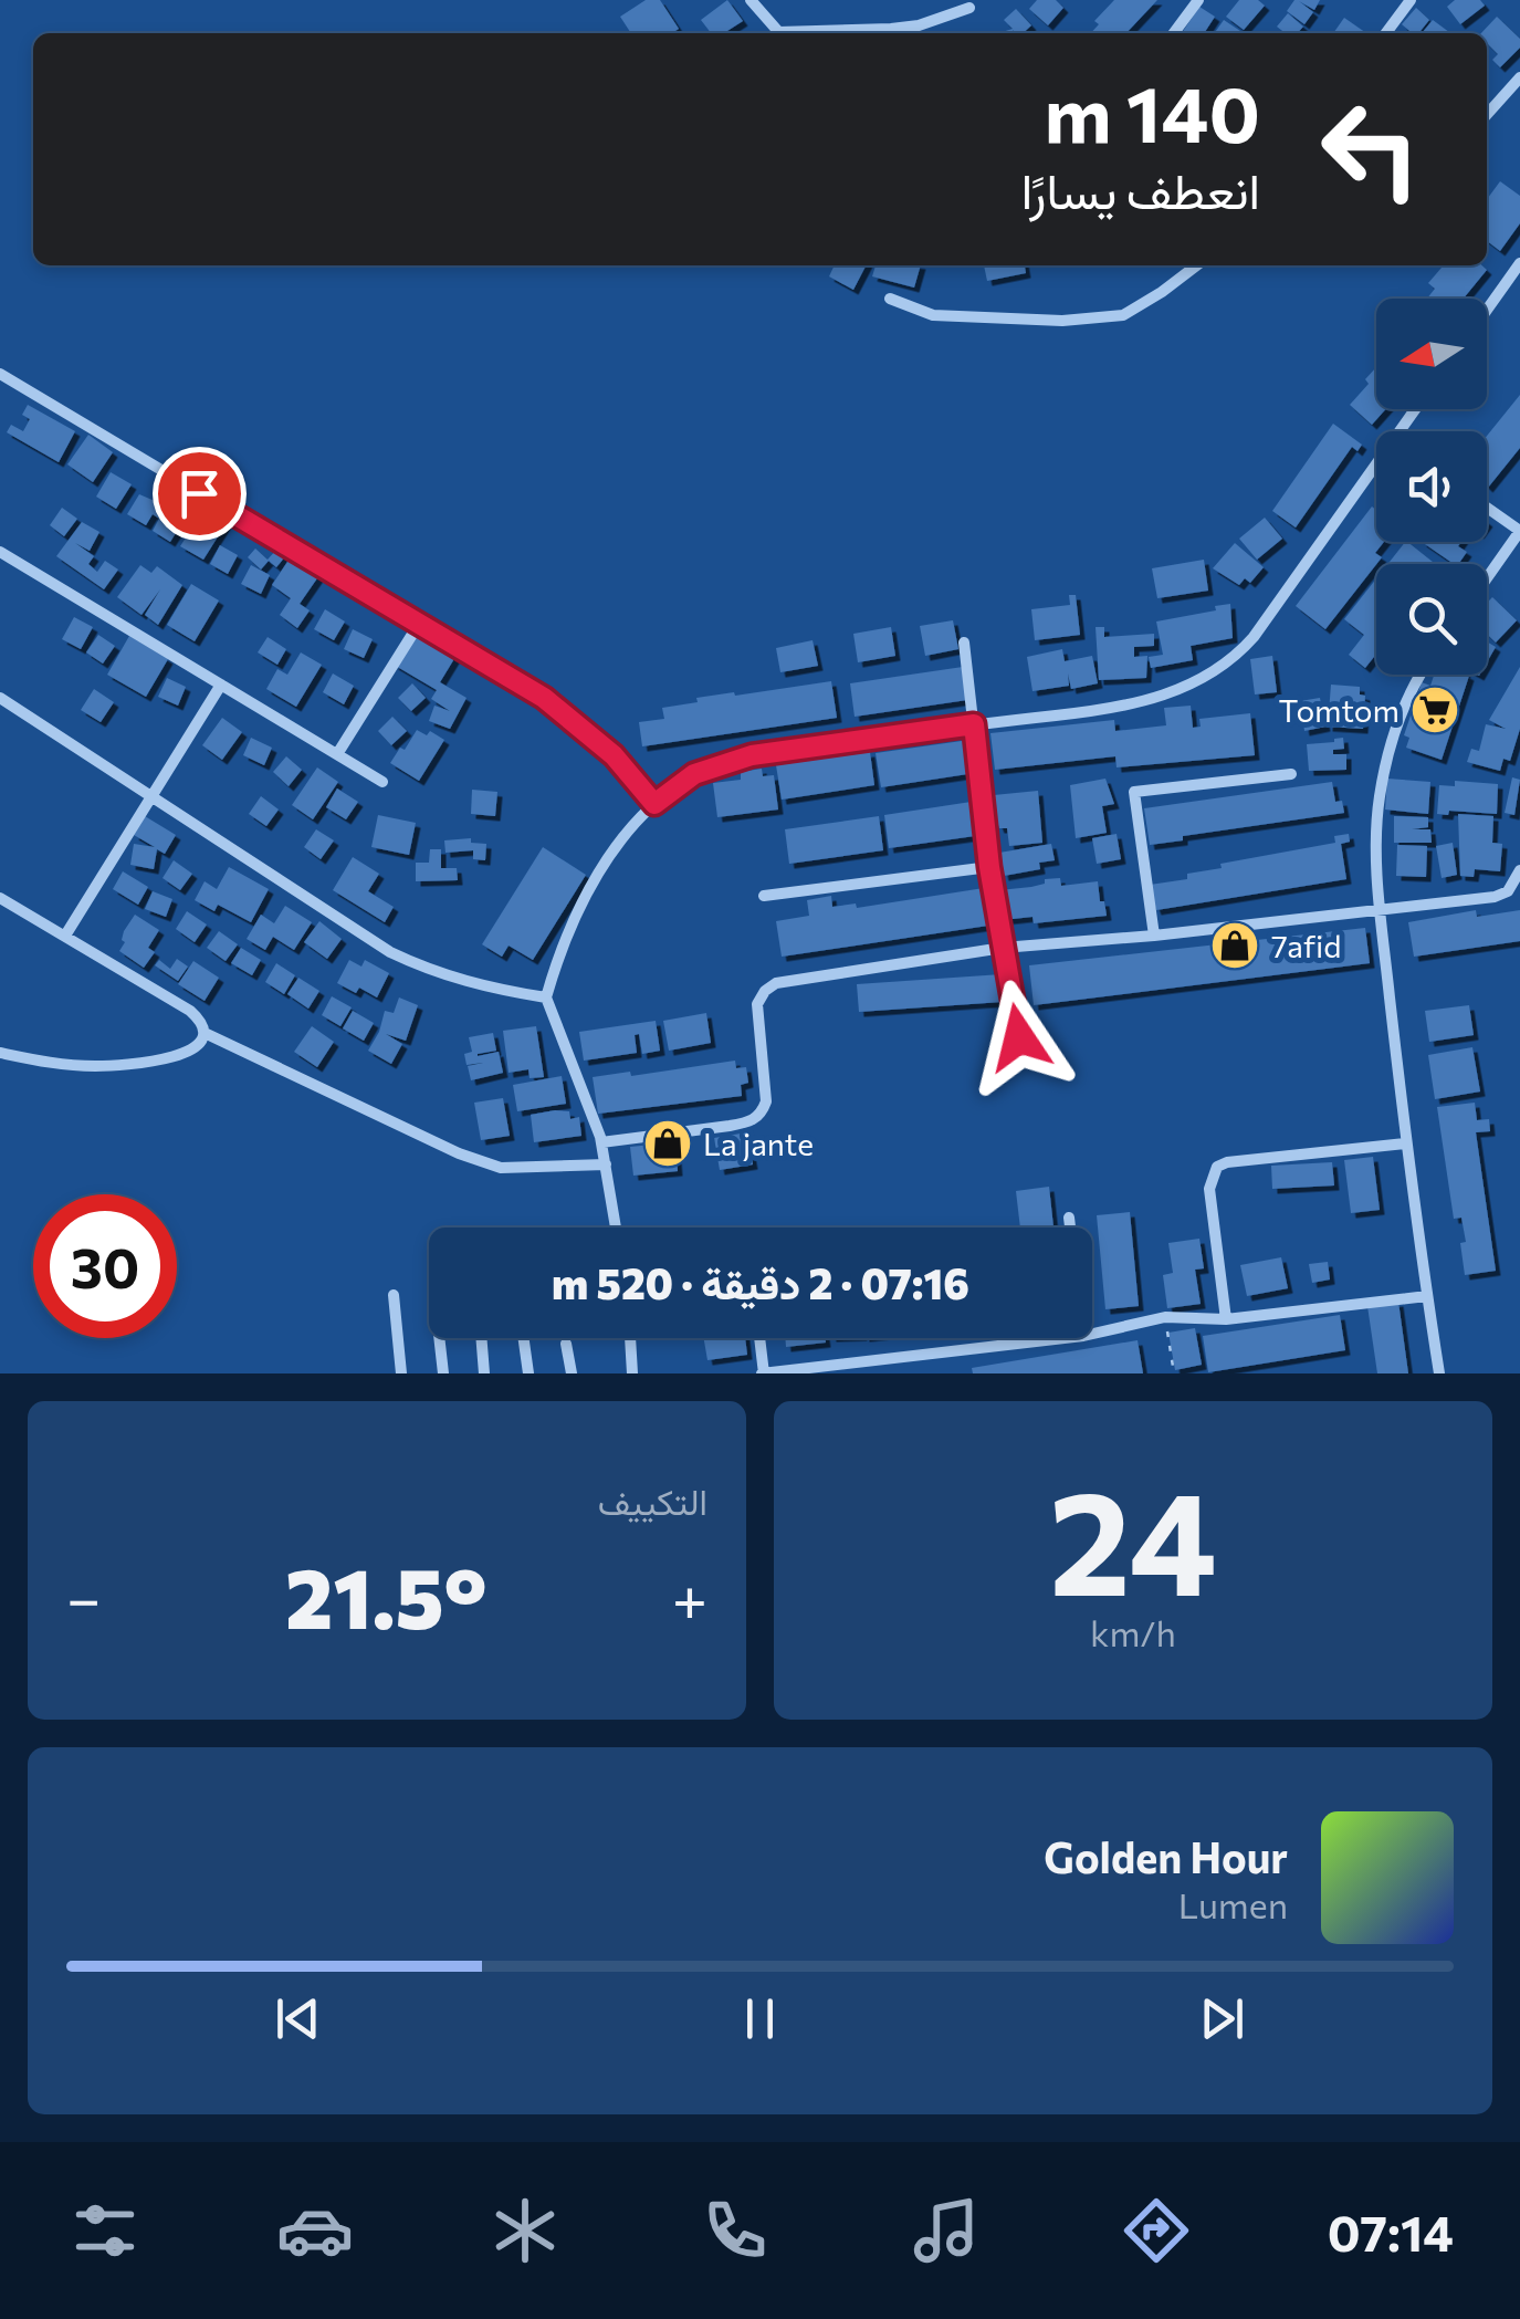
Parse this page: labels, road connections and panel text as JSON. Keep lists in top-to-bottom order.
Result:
{
  "places": {
    "supermarket": ["Tomtom"],
    "shop": ["7afid", "La jante"]
  },
  "north": "left",
  "page": {
    "turn": ["140 m", "انعطف يسارًا"],
    "limit": "30",
    "trip": "07:16 · 2 دقيقة · 520 m",
    "tile": [
      ["24", "km/h"],
      "التكييف"
    ],
    "heat": ["−", "21.5°", "+"],
    "song": ["Golden Hour", "Lumen"],
    "tabs": "07:14"
  }
}
